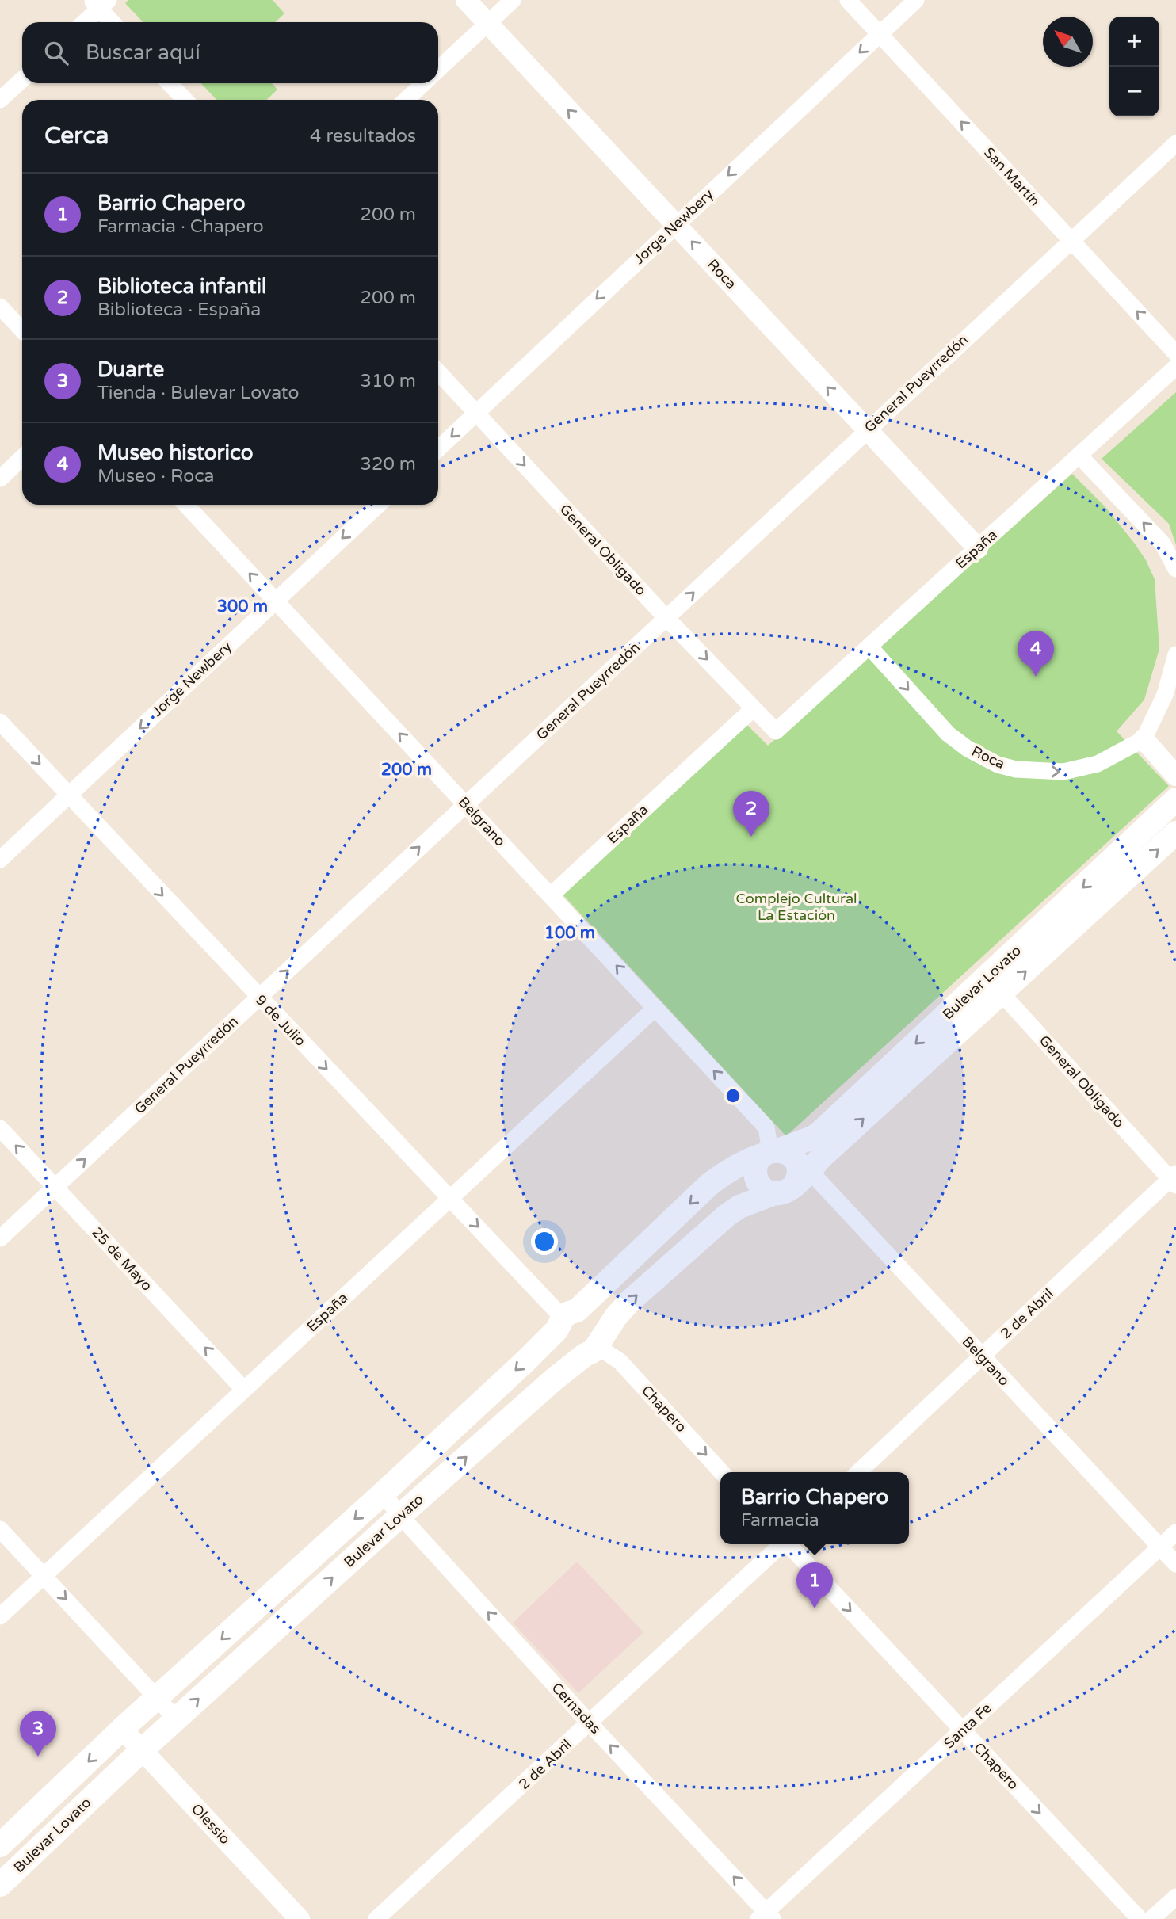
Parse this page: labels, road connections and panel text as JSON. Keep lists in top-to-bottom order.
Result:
{
  "streets": {
    "main road": ["Bulevar Lovato", "9 de Julio"],
    "street": [
      "San Martín",
      "Jorge Newbery",
      "Roca",
      "General Pueyrredón",
      "España",
      "General Obligado",
      "Belgrano",
      "25 de Mayo",
      "2 de Abril",
      "Chapero",
      "Cernadas",
      "Santa Fe",
      "Olessio"
    ]
  },
  "crossings": [
    ["San Martín", "Jorge Newbery"],
    ["San Martín", "General Pueyrredón"],
    ["Jorge Newbery", "Roca"],
    ["Jorge Newbery", "General Obligado"],
    ["Jorge Newbery", "Belgrano"],
    ["Jorge Newbery", "9 de Julio"],
    ["Roca", "General Pueyrredón"],
    ["Roca", "España"],
    ["General Pueyrredón", "General Obligado"],
    ["General Pueyrredón", "Belgrano"],
    ["General Pueyrredón", "9 de Julio"],
    ["General Pueyrredón", "25 de Mayo"],
    ["España", "General Obligado"],
    ["España", "Belgrano"],
    ["España", "9 de Julio"],
    ["España", "25 de Mayo"],
    ["General Obligado", "Bulevar Lovato"],
    ["General Obligado", "2 de Abril"],
    ["Belgrano", "Bulevar Lovato"],
    ["Belgrano", "2 de Abril"],
    ["Belgrano", "Santa Fe"],
    ["Bulevar Lovato", "9 de Julio"],
    ["Bulevar Lovato", "Chapero"],
    ["Bulevar Lovato", "Cernadas"],
    ["Bulevar Lovato", "Olessio"],
    ["9 de Julio", "Chapero"],
    ["2 de Abril", "Cernadas"],
    ["Chapero", "Santa Fe"],
    ["Cernadas", "Santa Fe"]
  ],
  "one_way": [
    "San Martín",
    "Jorge Newbery",
    "General Pueyrredón",
    "General Obligado",
    "Belgrano",
    "9 de Julio",
    "25 de Mayo",
    "Chapero",
    "Cernadas"
  ],
  "parks": ["Complejo Cultural La Estación"],
  "north": "top left",
  "page": {
    "map_buttons": ["+", "−"],
    "search": "Buscar aquí",
    "heading": ["Cerca", "4 resultados"],
    "list": [
      {
        "mark": "1",
        "name": "Barrio Chapero",
        "note": "Farmacia · Chapero",
        "value": "200 m"
      },
      {
        "mark": "2",
        "name": "Biblioteca infantil",
        "note": "Biblioteca · España",
        "value": "200 m"
      },
      {
        "mark": "3",
        "name": "Duarte",
        "note": "Tienda · Bulevar Lovato",
        "value": "310 m"
      },
      {
        "mark": "4",
        "name": "Museo historico",
        "note": "Museo · Roca",
        "value": "320 m"
      }
    ],
    "pins": [
      "4",
      "2",
      "1",
      "3"
    ],
    "popup": ["Barrio Chapero", "Farmacia"]
  },
  "rings": ["300 m", "200 m", "100 m"]
}
